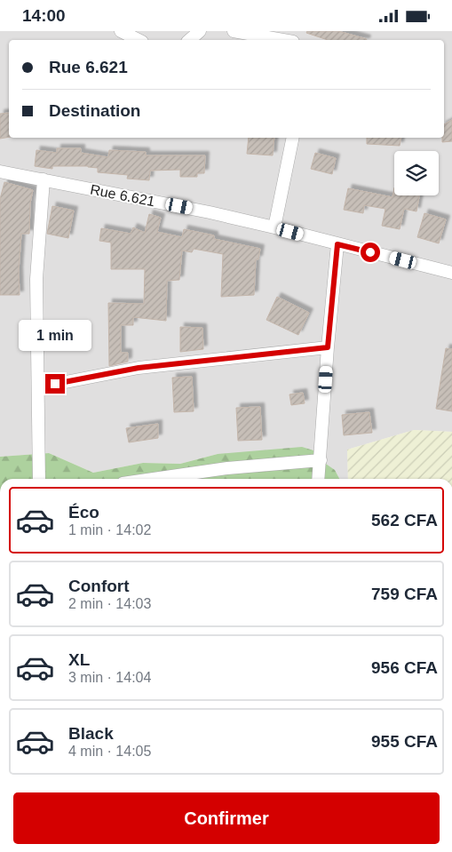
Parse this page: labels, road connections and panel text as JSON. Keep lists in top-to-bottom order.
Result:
{
  "streets": {
    "street": ["Rue 6.621"]
  },
  "page": {
    "status": "14:00",
    "banner": ["Rue 6.621", "Destination"],
    "bubble": "1 min",
    "list": [
      {
        "name": "Éco",
        "note": "1 min · 14:02",
        "value": "562 CFA"
      },
      {
        "name": "Confort",
        "note": "2 min · 14:03",
        "value": "759 CFA"
      },
      {
        "name": "XL",
        "note": "3 min · 14:04",
        "value": "956 CFA"
      },
      {
        "name": "Black",
        "note": "4 min · 14:05",
        "value": "955 CFA"
      }
    ],
    "buttons": "Confirmer"
  }
}
